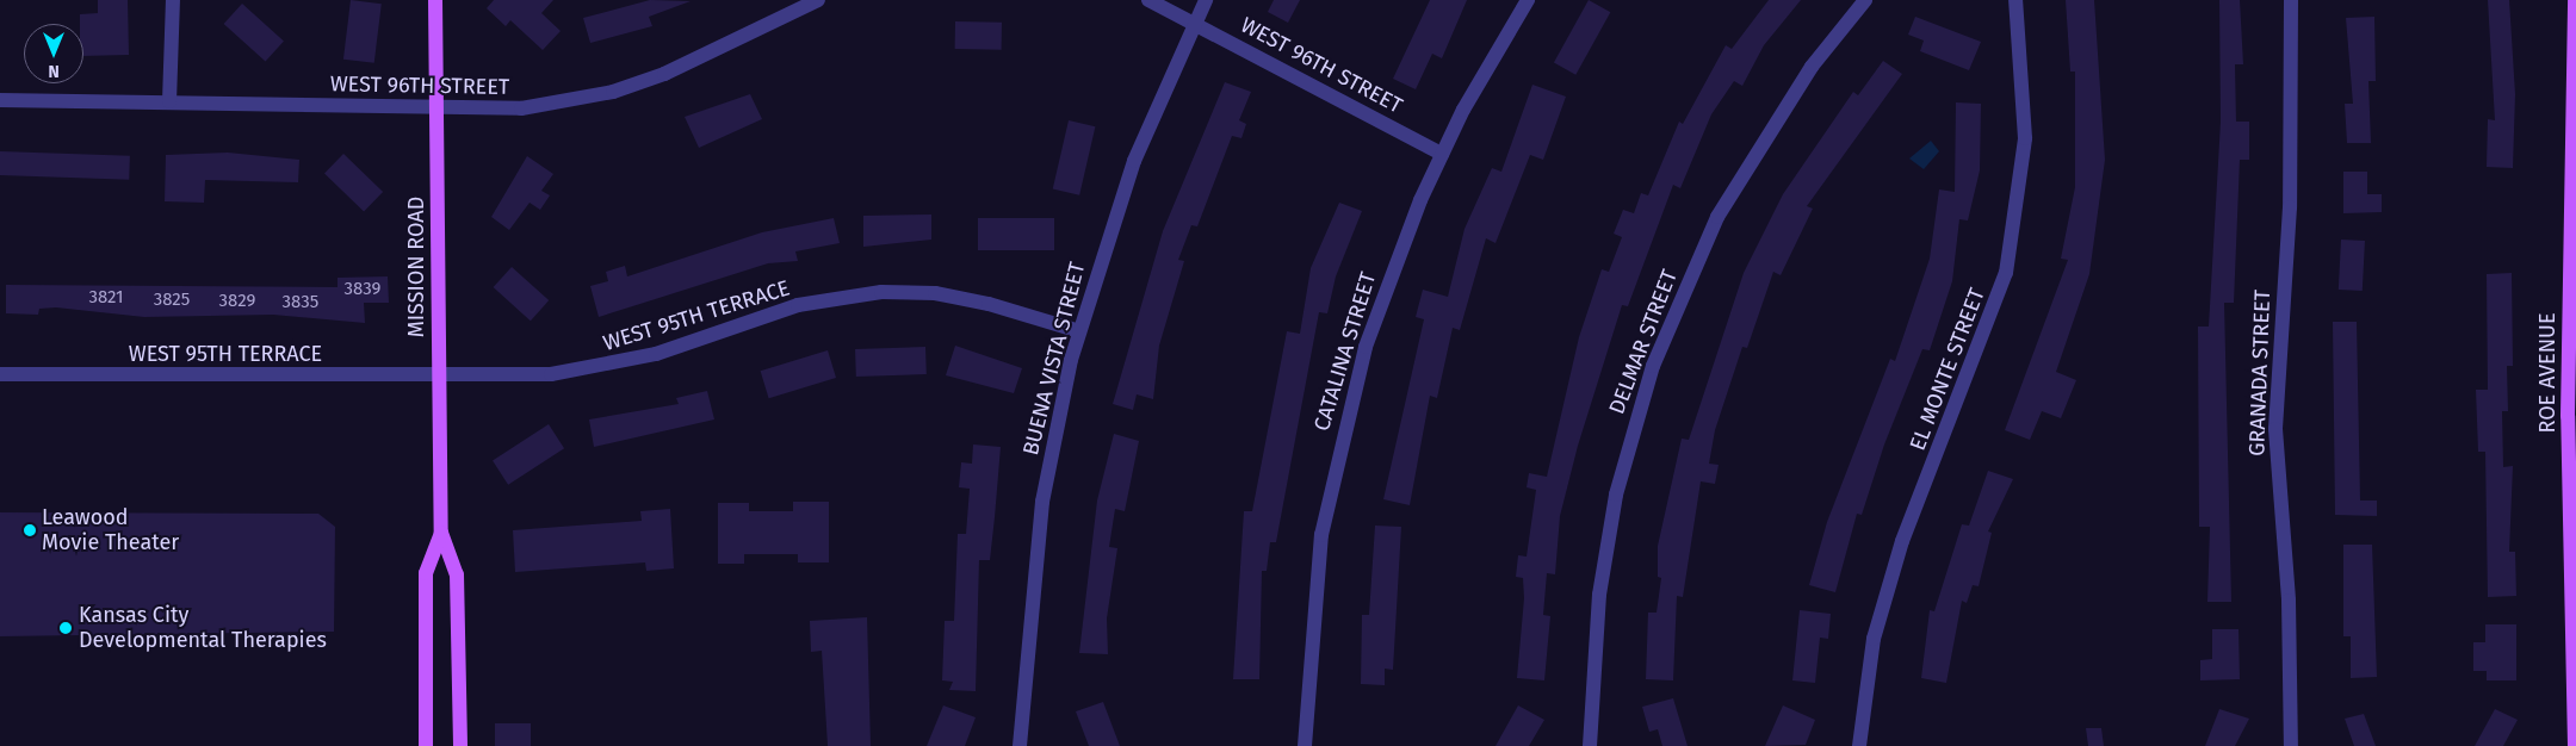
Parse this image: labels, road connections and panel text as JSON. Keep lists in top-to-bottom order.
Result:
{
  "streets": {
    "main road": ["MISSION ROAD", "ROE AVENUE"],
    "street": [
      "WEST 96TH STREET",
      "WEST 95TH TERRACE",
      "DELMAR STREET",
      "CATALINA STREET",
      "BUENA VISTA STREET",
      "EL MONTE STREET",
      "GRANADA STREET"
    ]
  },
  "crossings": [
    ["WEST 96TH STREET", "MISSION ROAD"],
    ["WEST 96TH STREET", "CATALINA STREET"],
    ["WEST 96TH STREET", "BUENA VISTA STREET"],
    ["MISSION ROAD", "WEST 95TH TERRACE"],
    ["WEST 95TH TERRACE", "BUENA VISTA STREET"]
  ],
  "places": ["Leawood Movie Theater", "Kansas City Developmental Therapies"],
  "house_numbers": [
    "3839",
    "3821",
    "3825",
    "3829",
    "3835"
  ],
  "north": "bottom"
}
